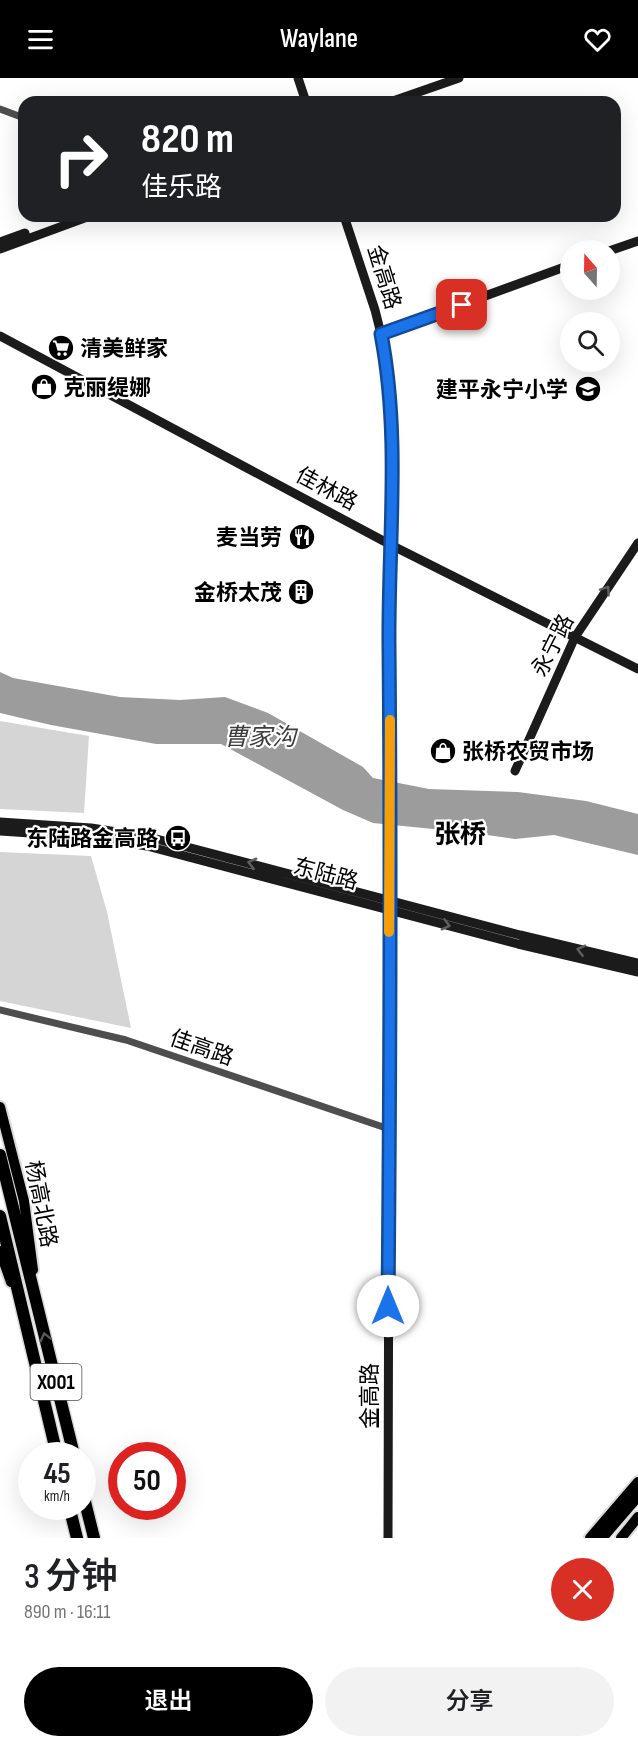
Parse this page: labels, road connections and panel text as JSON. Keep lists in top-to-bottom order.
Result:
{
  "streets": {
    "highway": ["杨高北路", "X001"],
    "main road": [
      "金高路",
      "佳林路",
      "永宁路",
      "东陆路"
    ],
    "street": ["佳高路"]
  },
  "crossings": [
    ["金高路", "佳林路"],
    ["金高路", "东陆路"],
    ["金高路", "佳高路"],
    ["佳林路", "永宁路"]
  ],
  "one_way": ["永宁路"],
  "districts": ["张桥"],
  "water": ["曹家沟"],
  "places": {
    "supermarket": ["清美鲜家"],
    "shop": ["克丽缇娜", "张桥农贸市场"],
    "school or university": ["建平永宁小学"],
    "restaurant": ["麦当劳"],
    "building": ["金桥太茂"],
    "bus stop": ["东陆路金高路"]
  },
  "north": "top",
  "page": {
    "header": "Waylane",
    "turn": ["820 m", "佳乐路"],
    "speed": "45 km/h",
    "limit": "50",
    "heading": ["3 分钟", "890 m · 16:11"],
    "buttons": ["退出", "分享"]
  }
}
